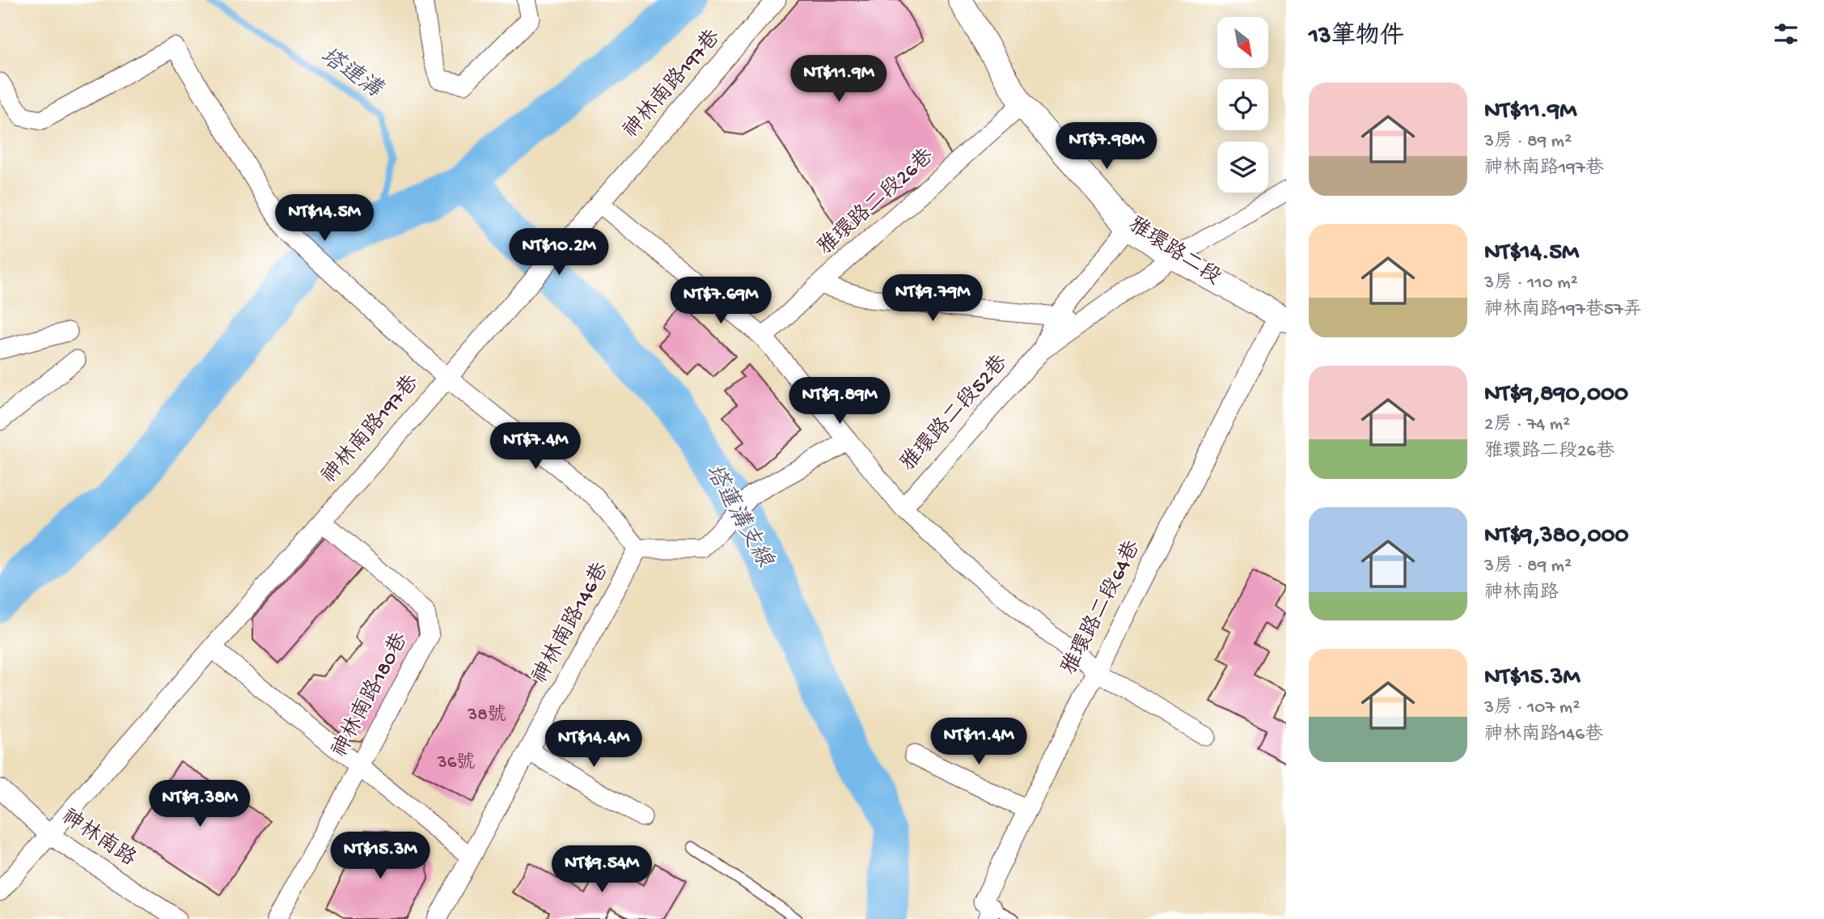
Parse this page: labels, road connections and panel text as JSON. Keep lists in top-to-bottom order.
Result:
{
  "streets": {
    "street": [
      "神林南路197巷",
      "雅環路二段26巷",
      "雅環路二段",
      "雅環路二段52巷",
      "雅環路二段64巷",
      "神林南路146巷",
      "神林南路180巷",
      "神林南路"
    ]
  },
  "crossings": [
    ["神林南路197巷", "神林南路180巷"],
    ["神林南路197巷", "神林南路"],
    ["雅環路二段26巷", "雅環路二段"],
    ["雅環路二段", "雅環路二段52巷"],
    ["雅環路二段", "雅環路二段64巷"]
  ],
  "water": ["塔連溝", "塔蓮溝支線"],
  "house_numbers": ["38號", "36號"],
  "north": "bottom right",
  "page": {
    "heading": "13筆物件",
    "price": [
      "NT$11.9M",
      "NT$7.98M",
      "NT$14.5M",
      "NT$10.2M",
      "NT$9.79M",
      "NT$7.69M",
      "NT$9.89M",
      "NT$7.4M",
      "NT$11.4M",
      "NT$14.4M",
      "NT$9.38M",
      "NT$15.3M",
      "NT$9.54M"
    ],
    "list": [
      {
        "name": "NT$11.9M",
        "note": "3房 · 89 m² · 神林南路197巷"
      },
      {
        "name": "NT$14.5M",
        "note": "3房 · 110 m² · 神林南路197巷57弄"
      },
      {
        "name": "NT$9,890,000",
        "note": "2房 · 74 m² · 雅環路二段26巷"
      },
      {
        "name": "NT$9,380,000",
        "note": "3房 · 89 m² · 神林南路"
      },
      {
        "name": "NT$15.3M",
        "note": "3房 · 107 m² · 神林南路146巷"
      }
    ]
  }
}
